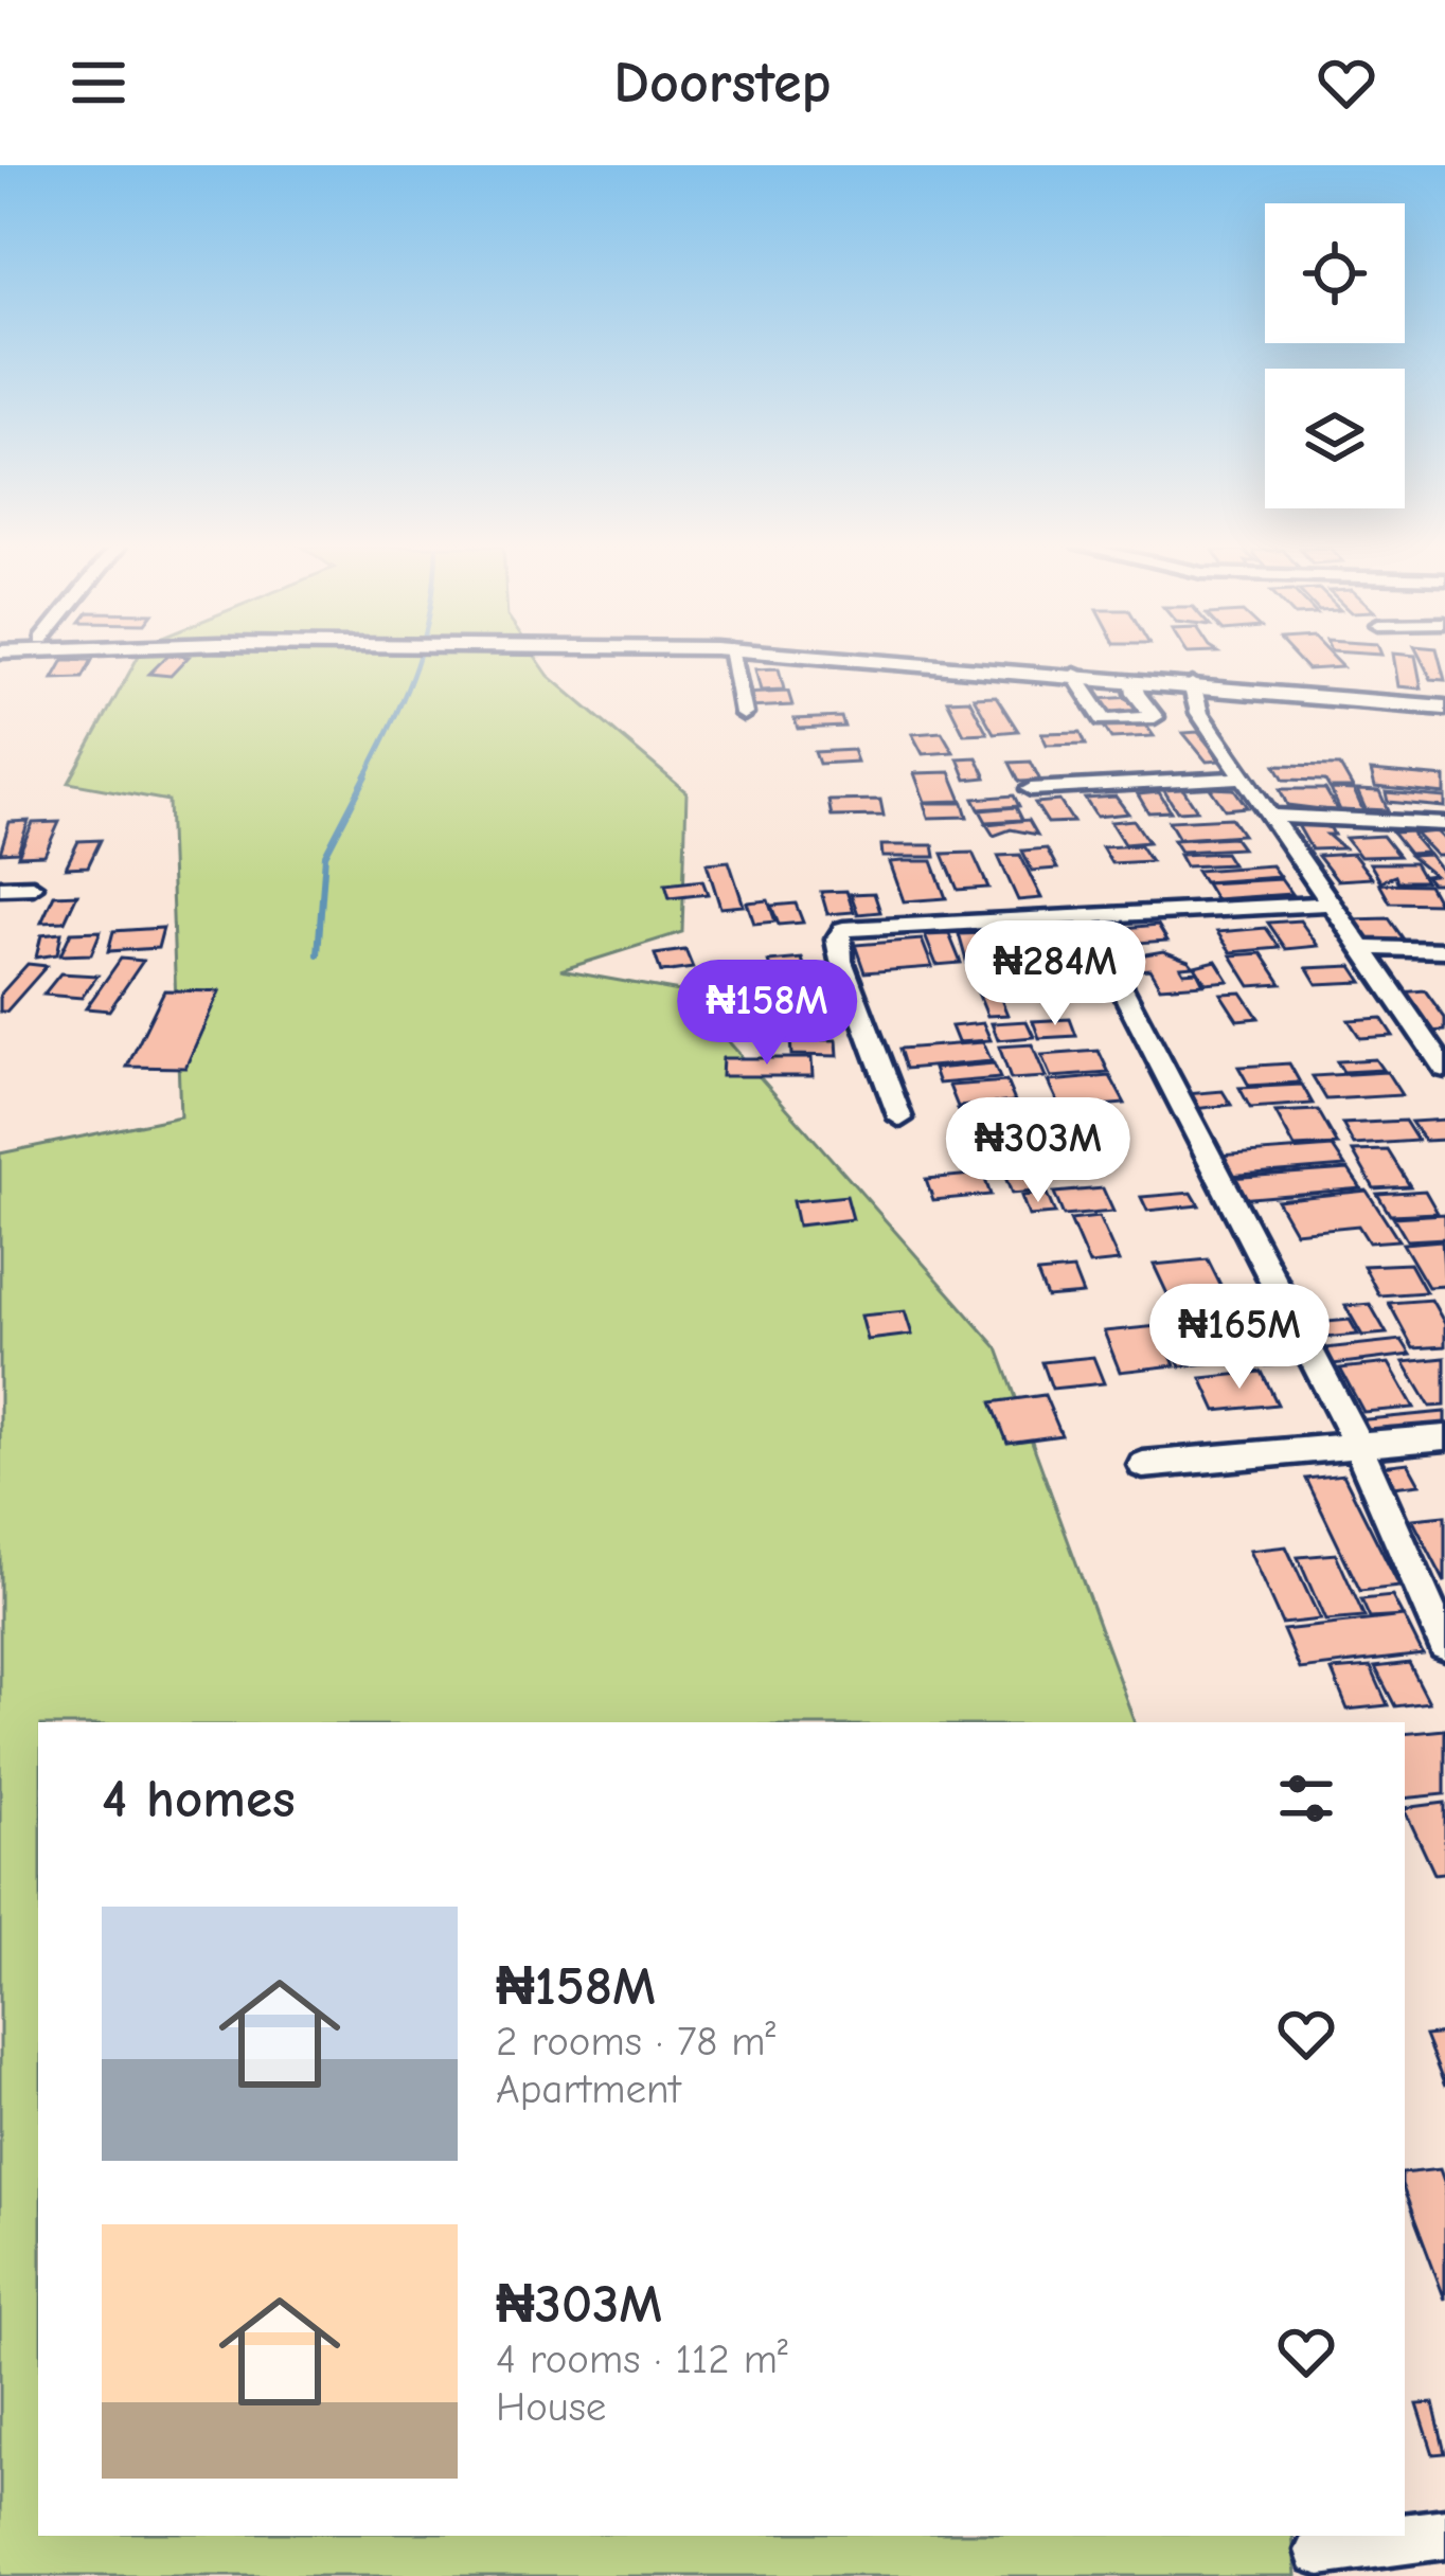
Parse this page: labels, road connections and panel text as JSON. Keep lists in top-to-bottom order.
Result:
{
  "page": {
    "header": "Doorstep",
    "price": [
      "₦284M",
      "₦158M",
      "₦303M",
      "₦165M"
    ],
    "heading": "4 homes",
    "list": [
      {
        "name": "₦158M",
        "note": "2 rooms · 78 m² · Apartment"
      },
      {
        "name": "₦303M",
        "note": "4 rooms · 112 m² · House"
      }
    ]
  }
}
